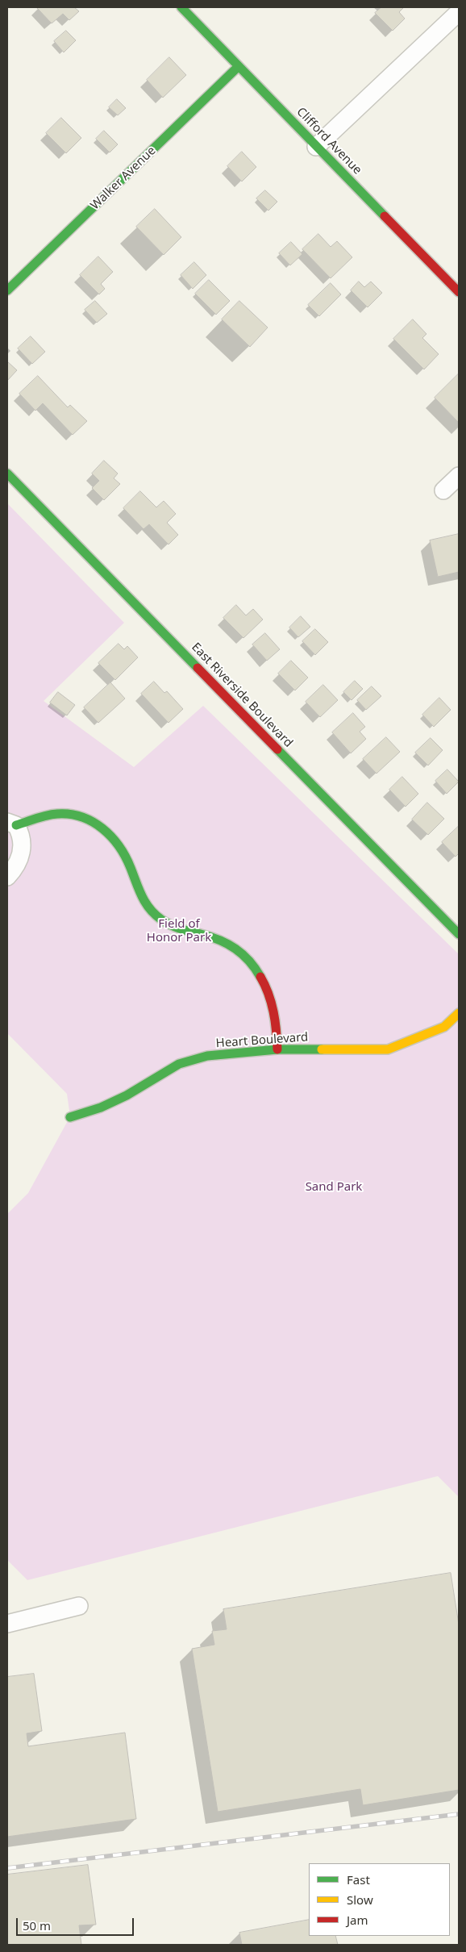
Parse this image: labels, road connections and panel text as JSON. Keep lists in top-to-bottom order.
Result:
{
  "streets": {
    "street": [
      "Clifford Avenue",
      "Walker Avenue",
      "East Riverside Boulevard",
      "Heart Boulevard"
    ]
  },
  "crossings": [
    ["Clifford Avenue", "Walker Avenue"]
  ],
  "parks": ["Field of Honor Park", "Sand Park"],
  "legend": ["Fast", "Slow", "Jam"],
  "scale_bar": "50 m"
}
